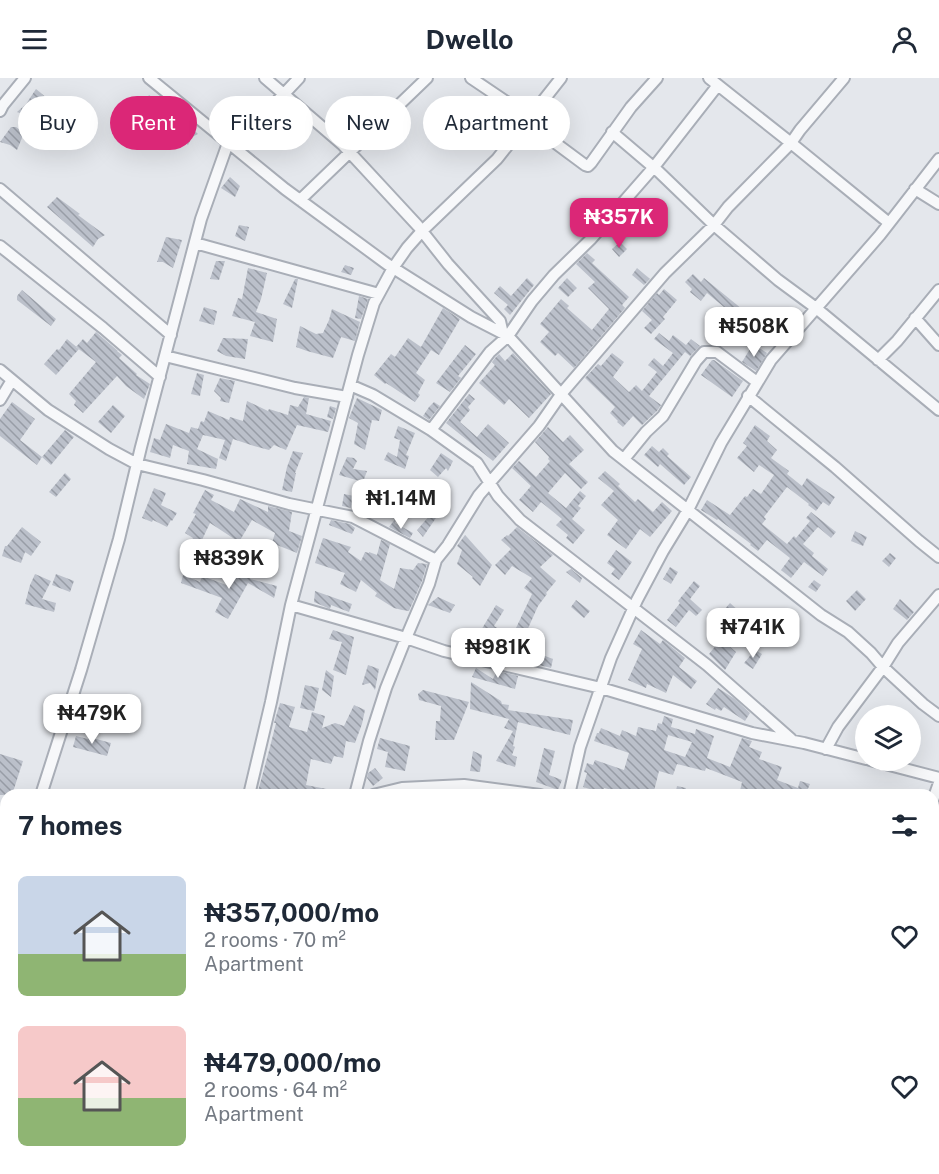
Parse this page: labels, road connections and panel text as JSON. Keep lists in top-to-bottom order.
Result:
{
  "page": {
    "header": "Dwello",
    "chip": [
      "Buy",
      "Rent",
      "Filters",
      "New",
      "Apartment"
    ],
    "price": [
      "₦357K",
      "₦508K",
      "₦1.14M",
      "₦839K",
      "₦741K",
      "₦981K",
      "₦479K"
    ],
    "heading": "7 homes",
    "list": [
      {
        "name": "₦357,000/mo",
        "note": "2 rooms · 70 m² · Apartment"
      },
      {
        "name": "₦479,000/mo",
        "note": "2 rooms · 64 m² · Apartment"
      }
    ]
  }
}
